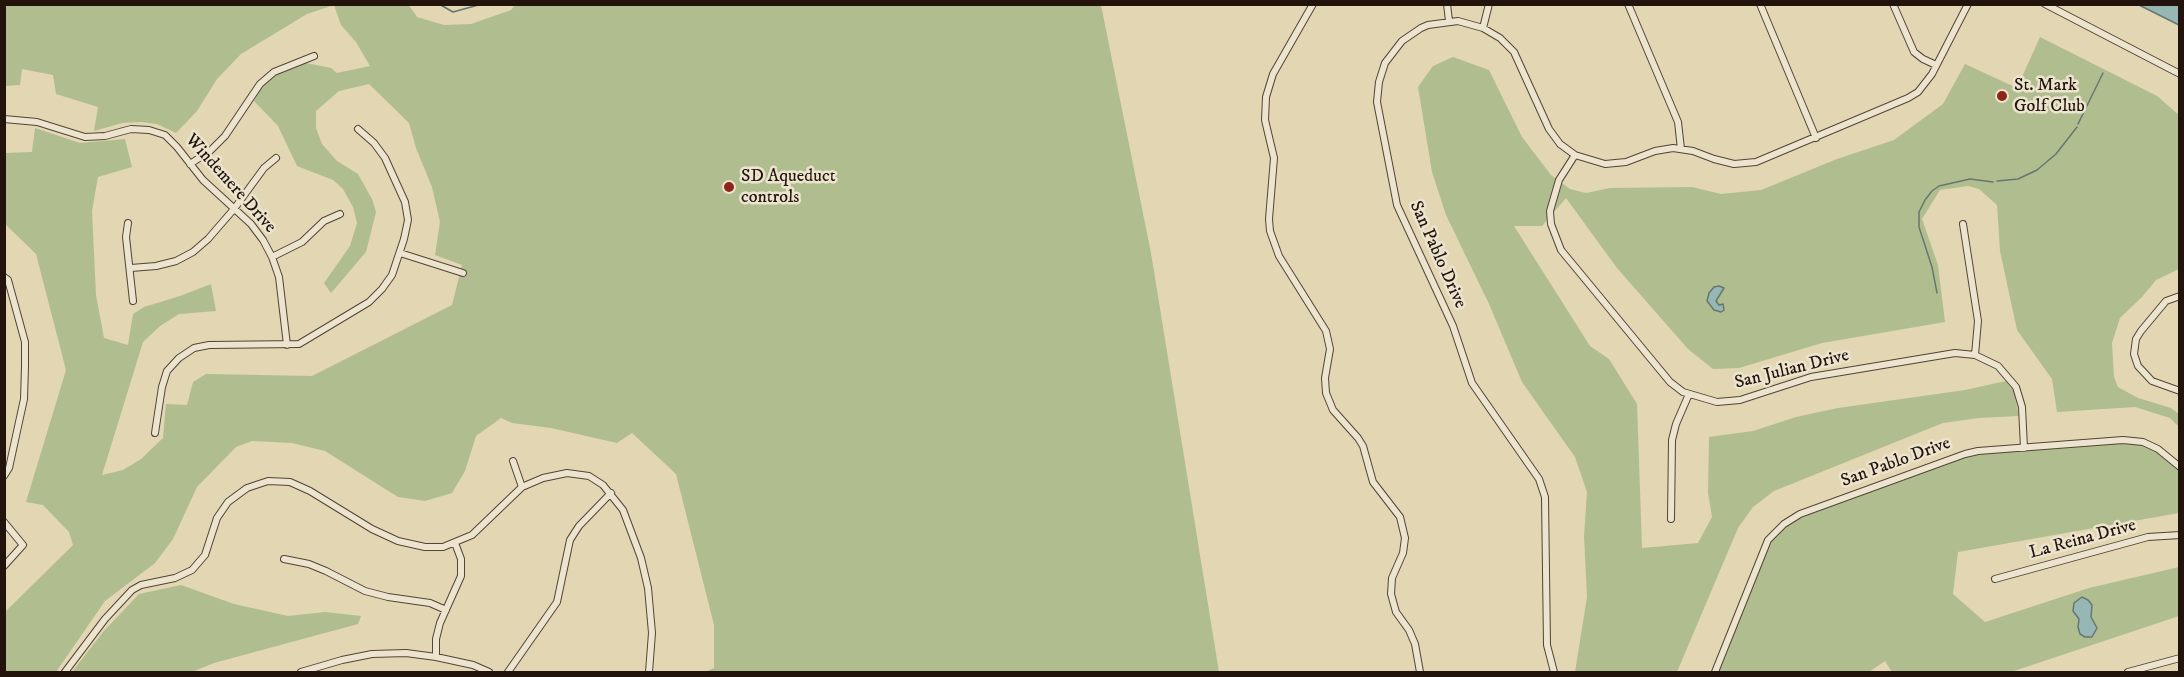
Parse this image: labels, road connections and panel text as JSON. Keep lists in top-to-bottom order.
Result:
{
  "streets": {
    "street": [
      "Windemere Drive",
      "San Pablo Drive",
      "San Julian Drive",
      "La Reina Drive"
    ]
  },
  "crossings": [
    ["San Pablo Drive", "San Julian Drive"]
  ],
  "places": ["St. Mark Golf Club", "SD Aqueduct controls"]
}
